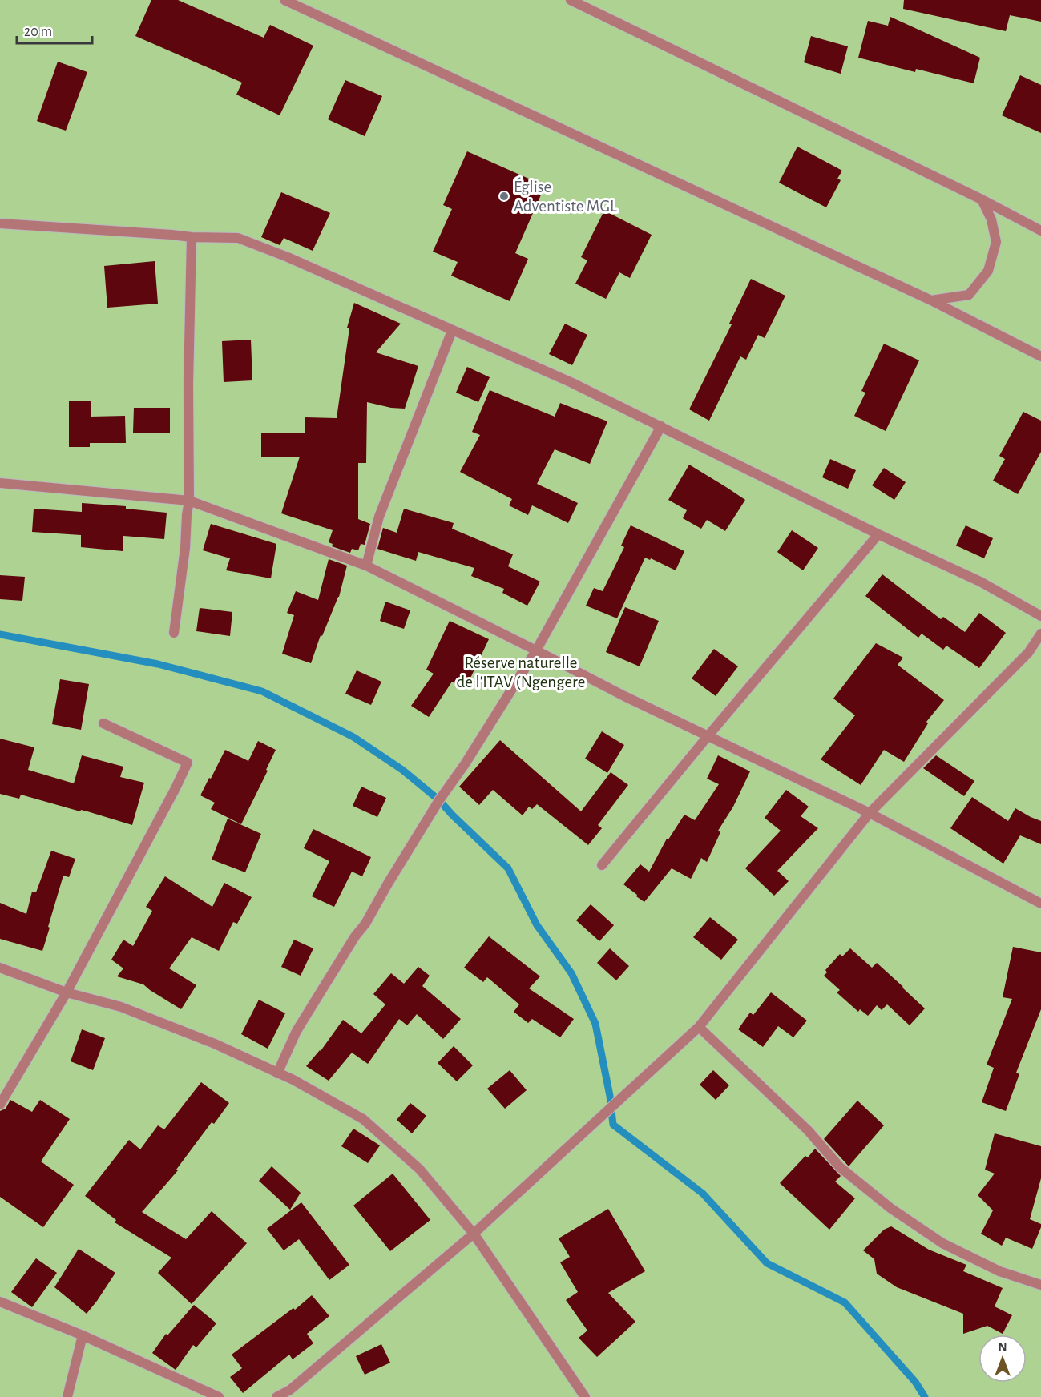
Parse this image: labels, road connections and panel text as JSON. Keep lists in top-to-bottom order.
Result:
{
  "parks": ["Réserve naturelle de l'ITAV (Ngengere"],
  "places": ["Église Adventiste MGL"],
  "scale_bar": "20 m",
  "north": "top"
}
